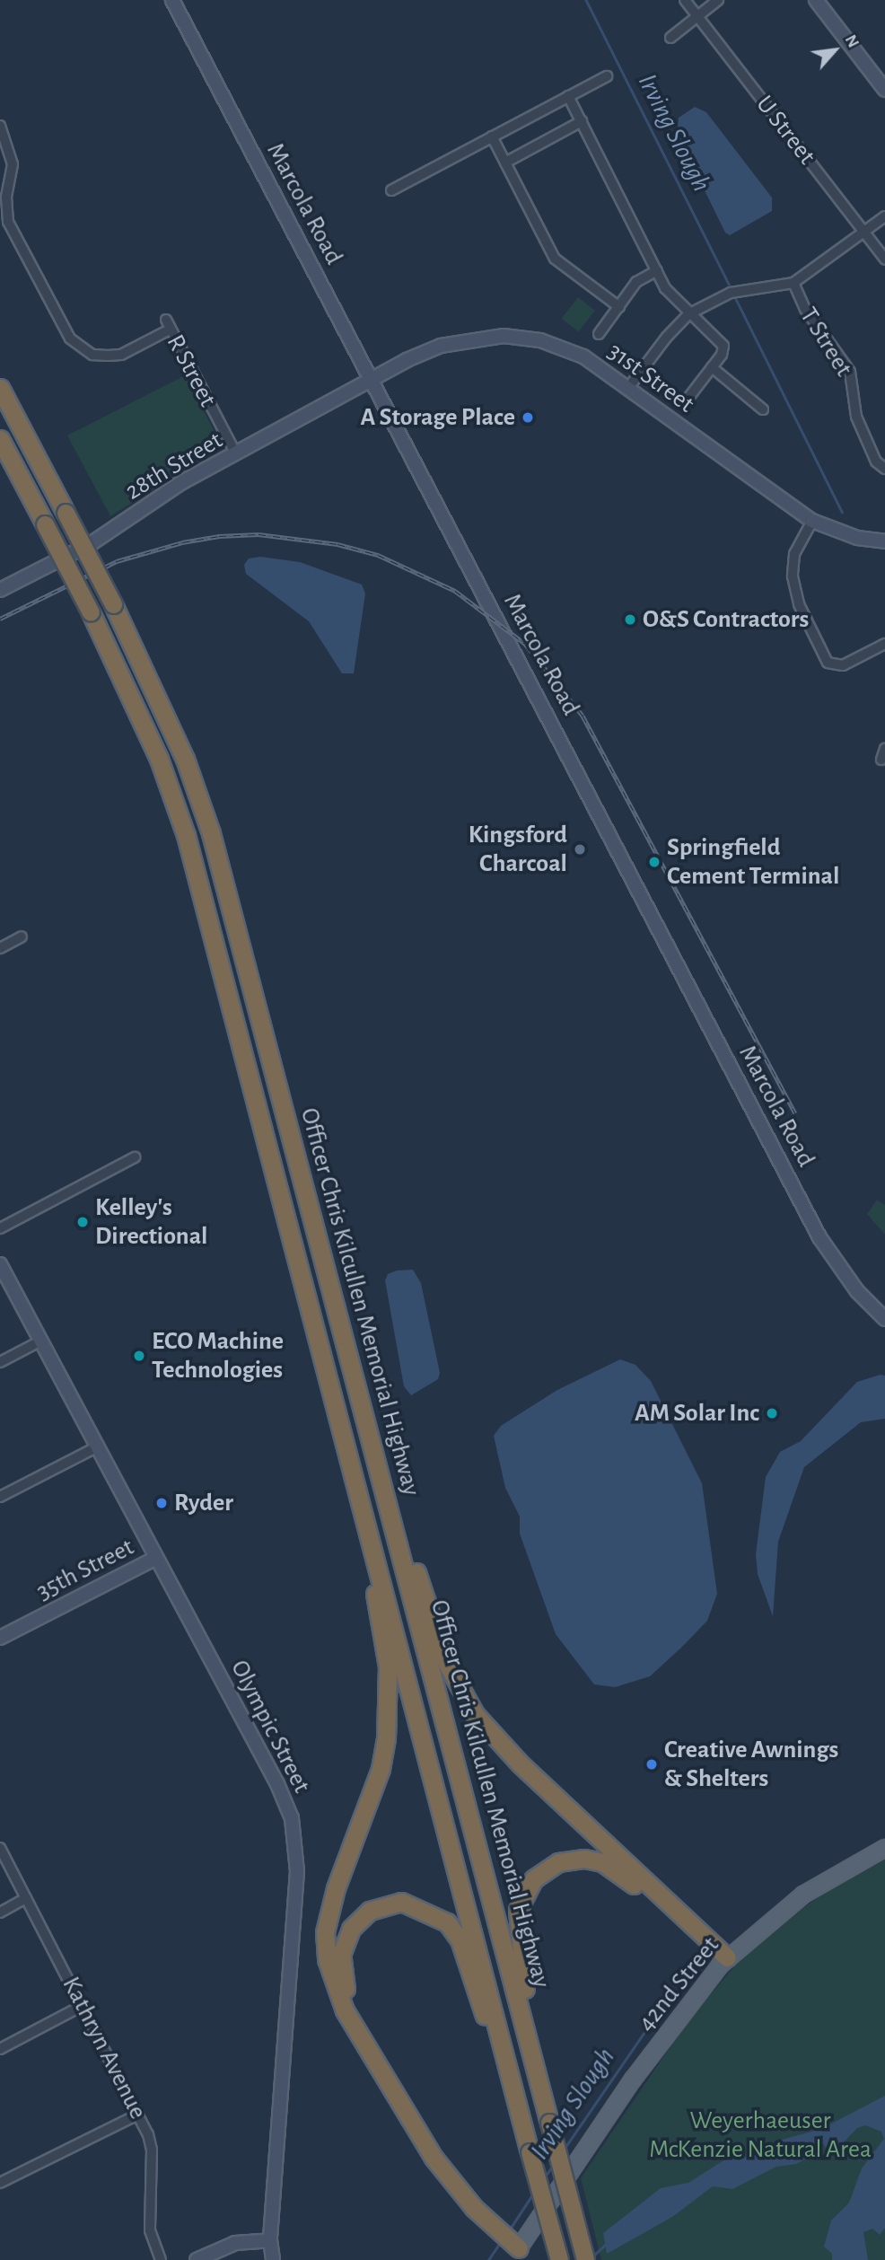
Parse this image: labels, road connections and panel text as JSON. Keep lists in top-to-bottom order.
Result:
{
  "streets": {
    "highway": ["Officer Chris Kilcullen Memorial Highway"],
    "main road": [
      "Marcola Road",
      "31st Street",
      "28th Street",
      "35th Street",
      "Olympic Street",
      "42nd Street"
    ],
    "street": [
      "U Street",
      "T Street",
      "R Street",
      "Kathryn Avenue"
    ]
  },
  "crossings": [
    ["Marcola Road", "31st Street"],
    ["Marcola Road", "28th Street"],
    ["R Street", "28th Street"],
    ["31st Street", "28th Street"],
    ["35th Street", "Olympic Street"]
  ],
  "water": ["Irving Slough"],
  "parks": ["Weyerhaeuser McKenzie Natural Area"],
  "places": [
    "A Storage Place",
    "O&S Contractors",
    "Kingsford Charcoal",
    "Springfield Cement Terminal",
    "Kelley's Directional",
    "ECO Machine Technologies",
    "AM Solar Inc",
    "Ryder",
    "Creative Awnings & Shelters"
  ],
  "north": "top right"
}
